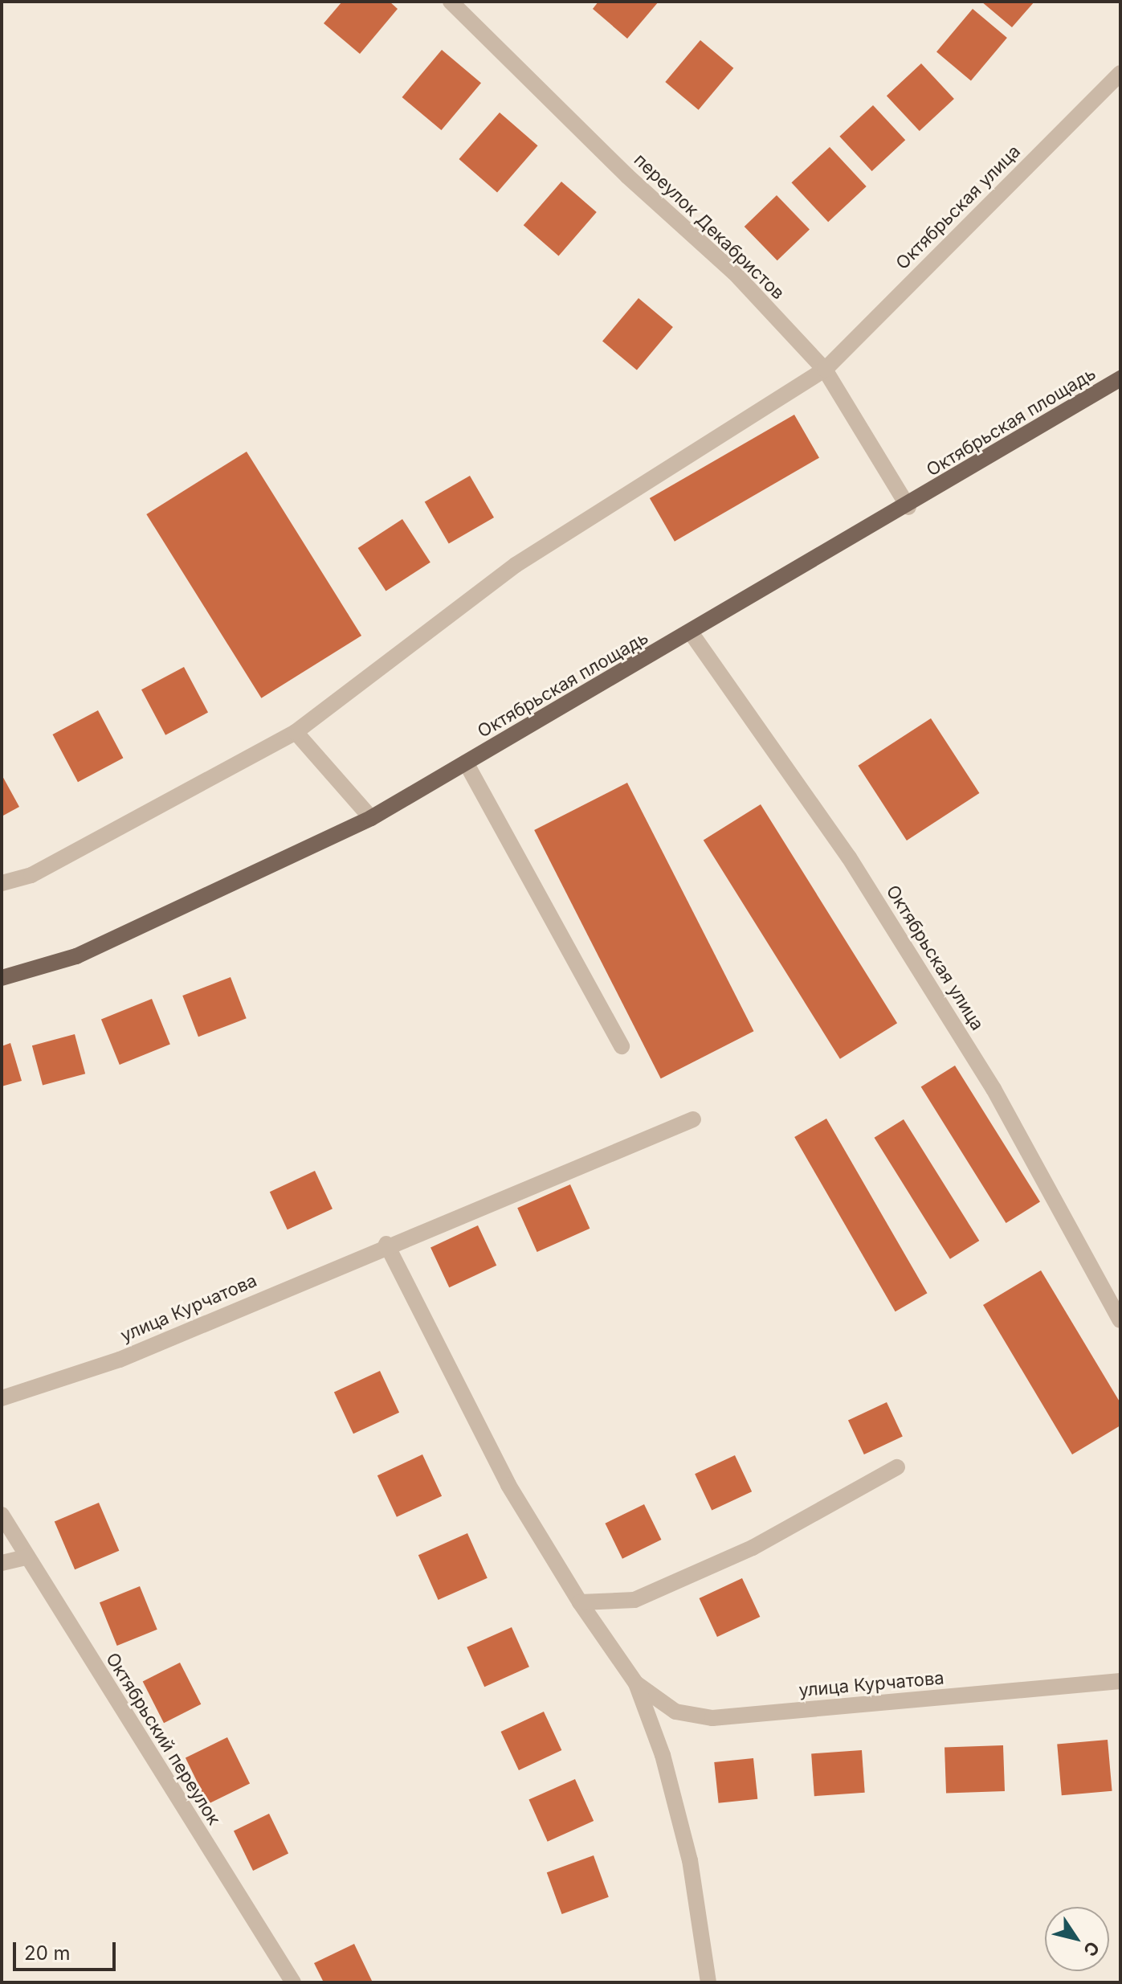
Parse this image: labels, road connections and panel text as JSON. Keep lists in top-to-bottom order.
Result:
{
  "streets": {
    "main road": ["Октябрьская площадь"],
    "street": [
      "Октябрьская улица",
      "переулок Декабристов",
      "улица Курчатова",
      "Октябрьский переулок"
    ]
  },
  "crossings": [
    ["Октябрьская улица", "переулок Декабристов"],
    ["Октябрьская улица", "Октябрьская площадь"],
    ["переулок Декабристов", "Октябрьская площадь"]
  ],
  "scale_bar": "20 m",
  "north": "bottom right"
}
